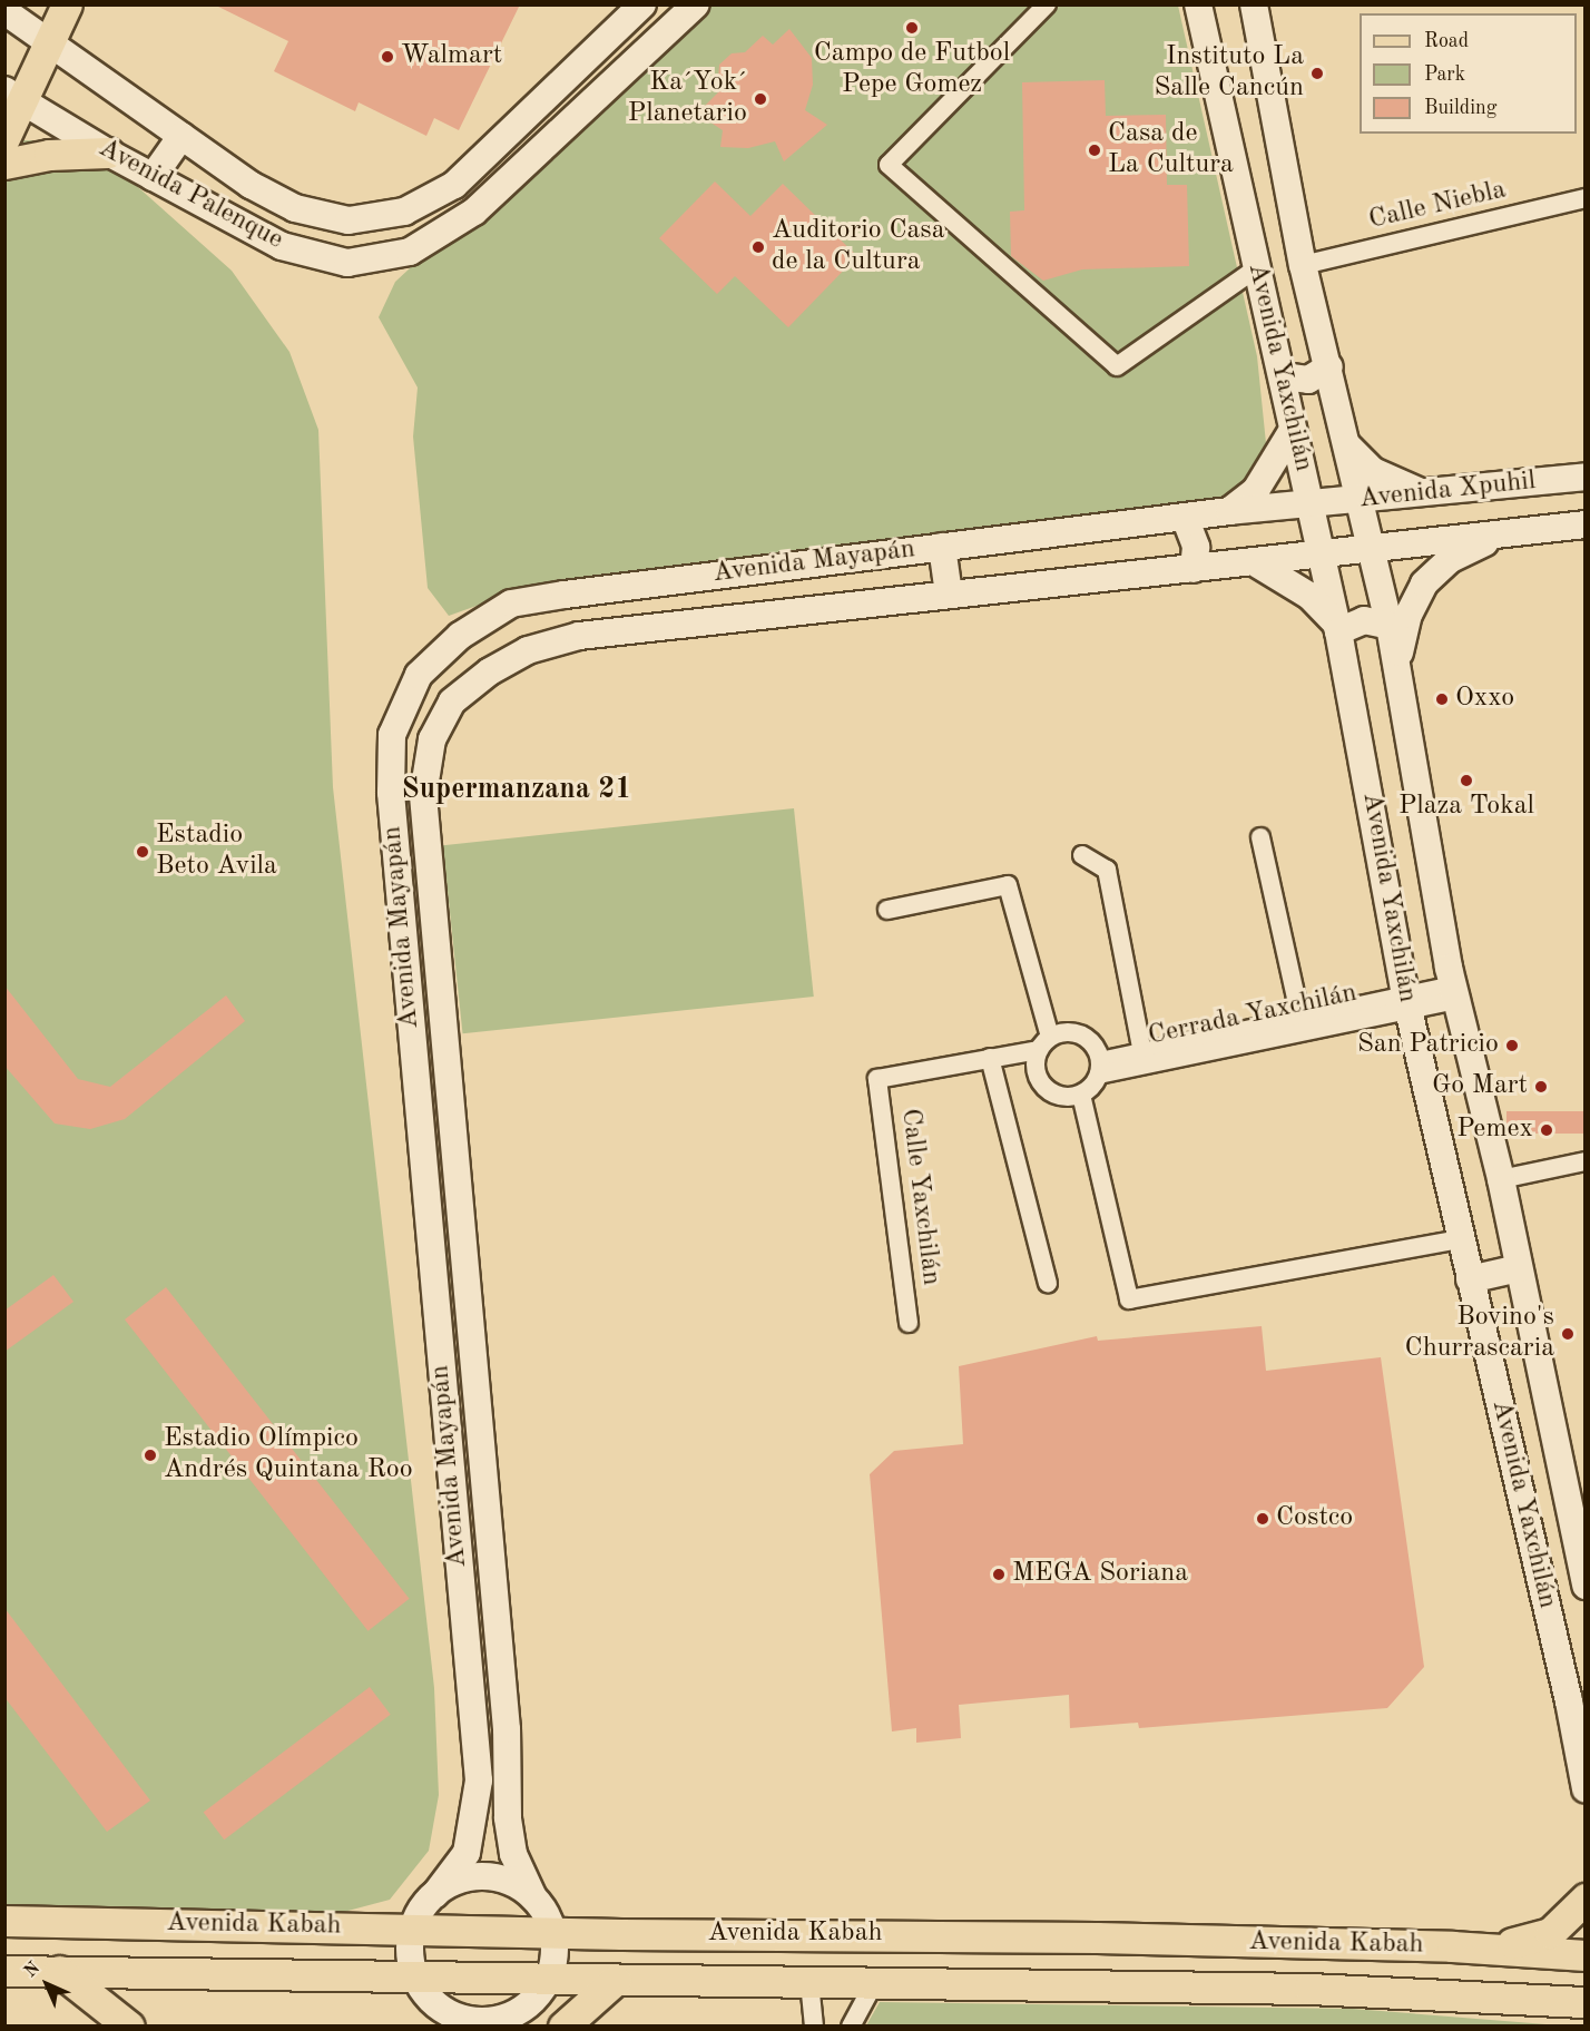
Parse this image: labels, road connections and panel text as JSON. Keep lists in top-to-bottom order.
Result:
{
  "streets": {
    "main road": ["Avenida Kabah"],
    "street": [
      "Avenida Palenque",
      "Calle Niebla",
      "Avenida Yaxchilán",
      "Avenida Xpuhil",
      "Avenida Mayapán",
      "Cerrada Yaxchilán",
      "Calle Yaxchilán"
    ]
  },
  "crossings": [
    ["Calle Niebla", "Avenida Yaxchilán"],
    ["Avenida Yaxchilán", "Avenida Xpuhil"],
    ["Avenida Yaxchilán", "Avenida Mayapán"],
    ["Avenida Yaxchilán", "Cerrada Yaxchilán"],
    ["Avenida Xpuhil", "Avenida Mayapán"],
    ["Avenida Mayapán", "Avenida Kabah"]
  ],
  "districts": ["Supermanzana 21"],
  "places": [
    "Campo de Futbol Pepe Gomez",
    "Walmart",
    "Instituto La Salle Cancún",
    "Ka´Yok´ Planetario",
    "Casa de La Cultura",
    "Auditorio Casa de la Cultura",
    "Oxxo",
    "Plaza Tokal",
    "Estadio Beto Avila",
    "San Patricio",
    "Go Mart",
    "Pemex",
    "Bovino's Churrascaria",
    "Estadio Olímpico Andrés Quintana Roo",
    "Costco",
    "MEGA Soriana"
  ],
  "legend": ["Road", "Park", "Building"],
  "north": "top left"
}
